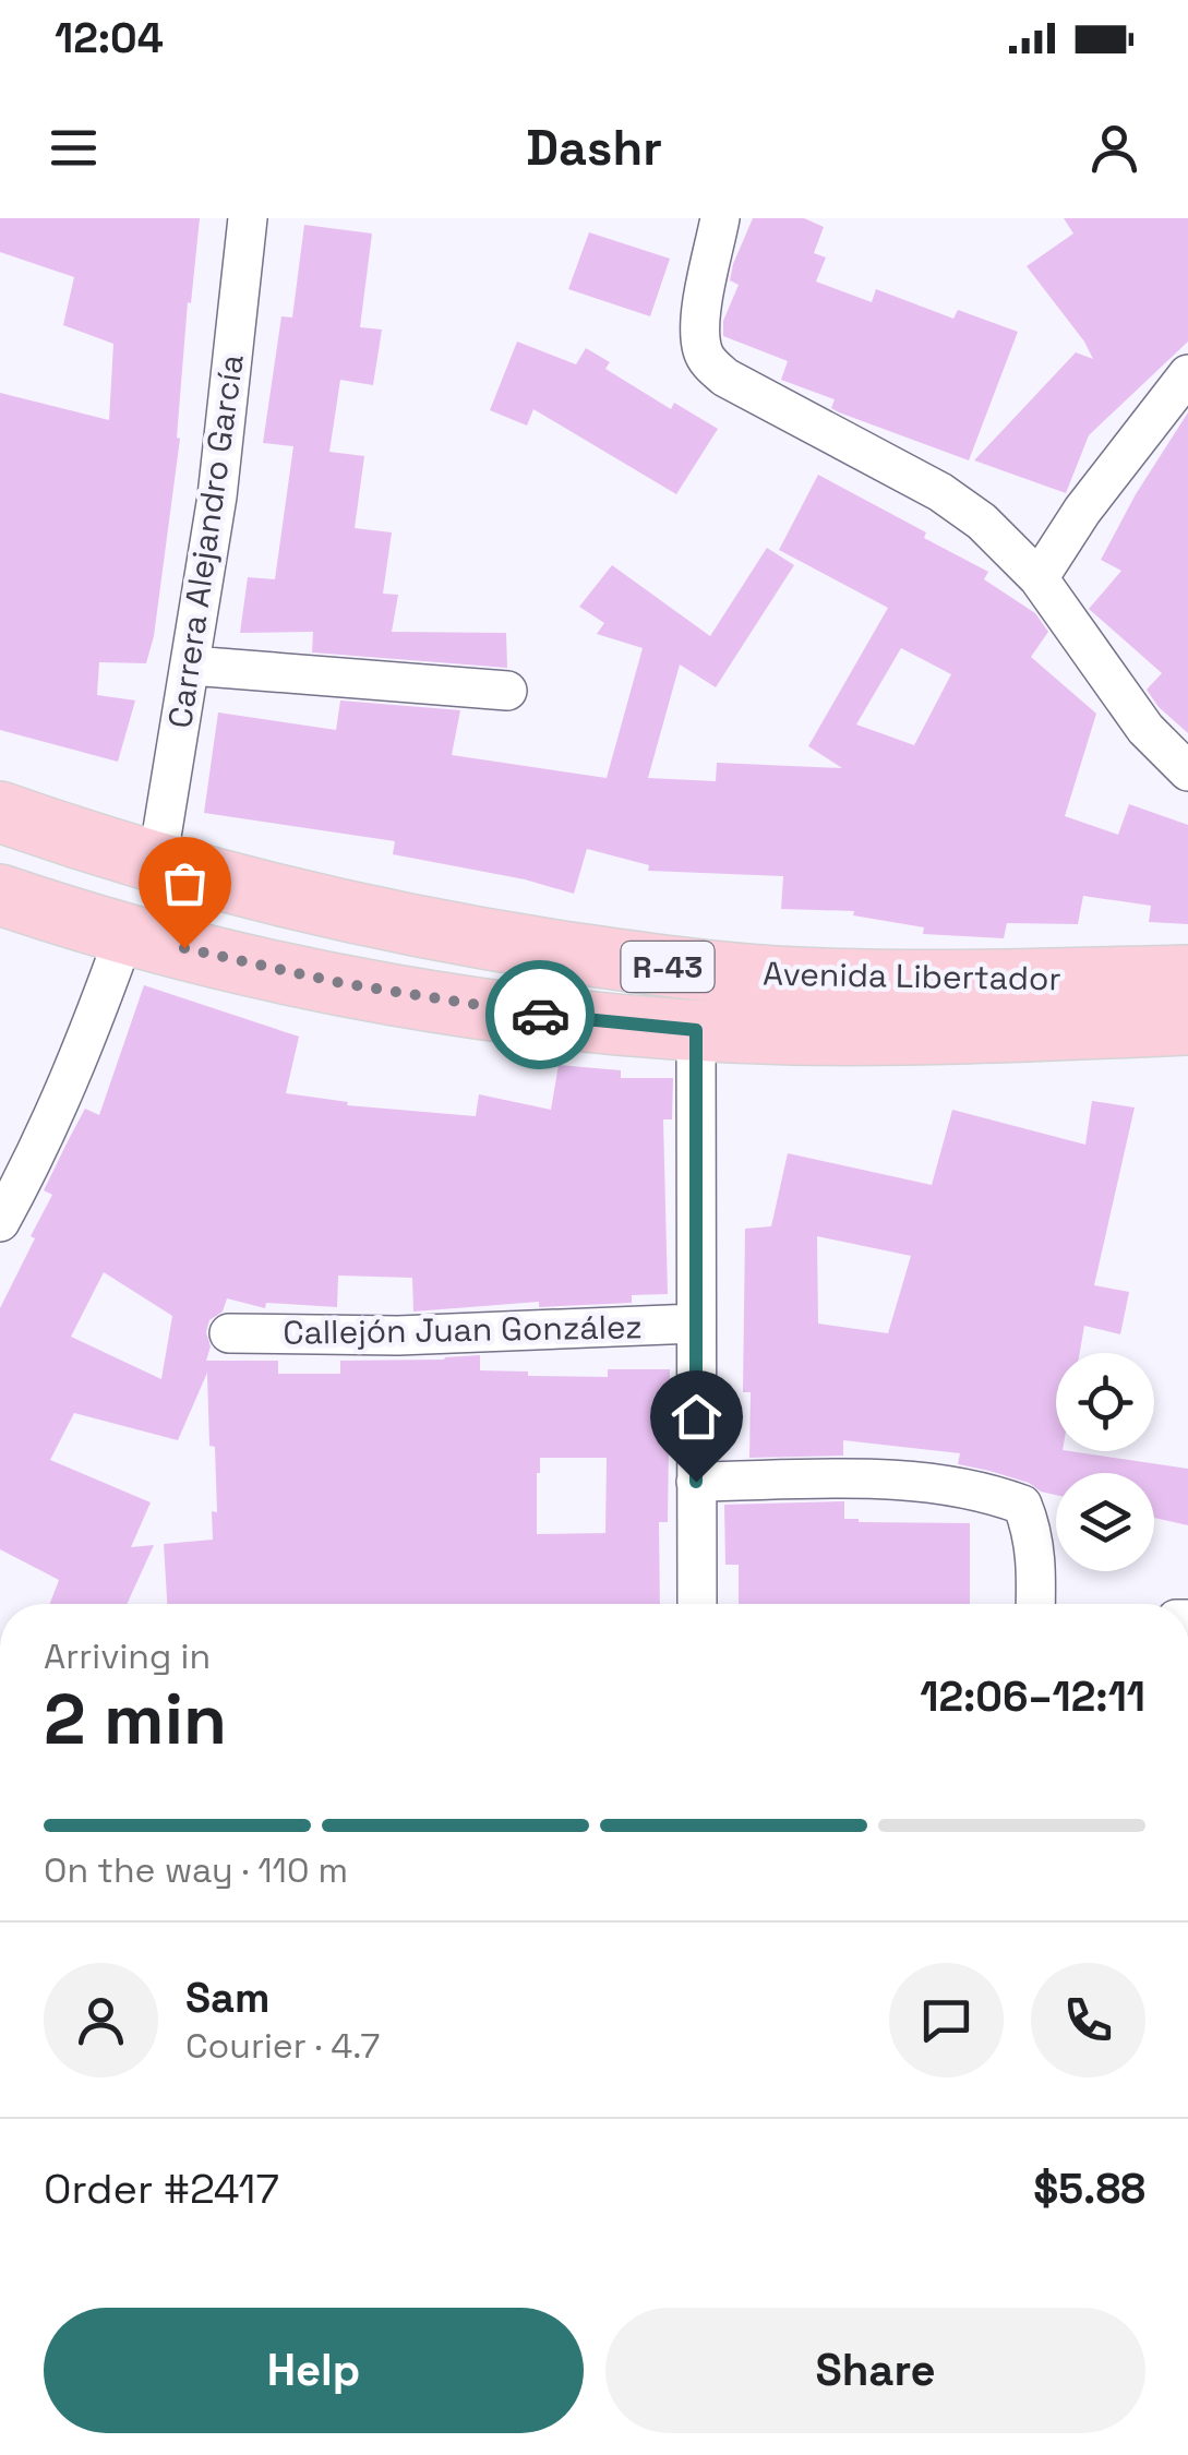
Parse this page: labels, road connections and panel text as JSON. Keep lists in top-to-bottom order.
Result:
{
  "streets": {
    "main road": ["R-43", "Avenida Libertador"],
    "street": ["Carrera Alejandro García", "Callejón Juan González"]
  },
  "crossings": [
    ["Carrera Alejandro García", "Avenida Libertador"]
  ],
  "page": {
    "status": "12:04",
    "header": "Dashr",
    "heading": ["2 min", "Arriving in", "12:06–12:11"],
    "panel": [
      "Sam",
      "Courier · 4.7",
      "Order #2417",
      "$5.88"
    ],
    "bar": "On the way · 110 m",
    "buttons": ["Help", "Share"]
  }
}
